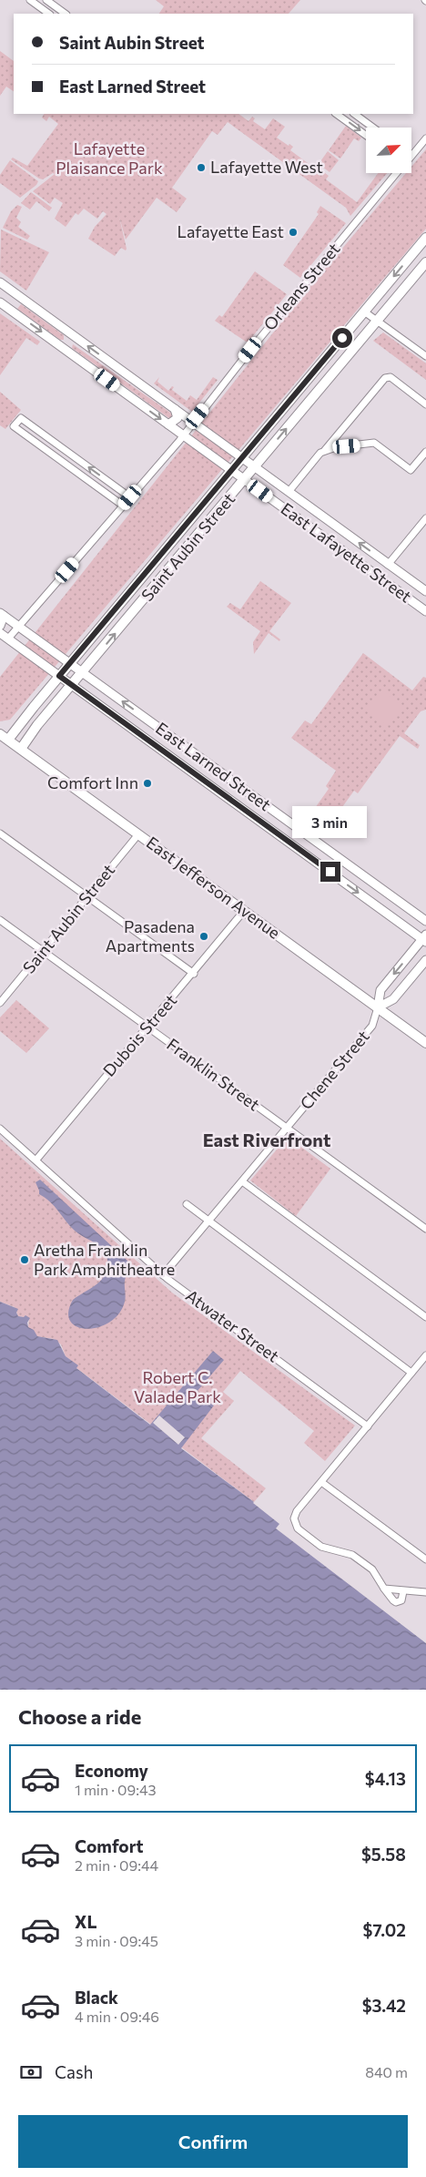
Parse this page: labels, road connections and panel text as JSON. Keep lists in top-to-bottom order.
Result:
{
  "streets": {
    "main road": ["Saint Aubin Street", "East Jefferson Avenue"],
    "street": [
      "Orleans Street",
      "East Lafayette Street",
      "East Larned Street",
      "Dubois Street",
      "Chene Street",
      "Franklin Street",
      "Atwater Street"
    ]
  },
  "crossings": [
    ["Orleans Street", "East Lafayette Street"],
    ["Orleans Street", "East Larned Street"],
    ["Saint Aubin Street", "East Lafayette Street"],
    ["Saint Aubin Street", "East Larned Street"],
    ["Saint Aubin Street", "East Jefferson Avenue"],
    ["Saint Aubin Street", "Franklin Street"],
    ["East Larned Street", "Chene Street"],
    ["East Jefferson Avenue", "Dubois Street"],
    ["East Jefferson Avenue", "Chene Street"],
    ["Dubois Street", "Franklin Street"],
    ["Dubois Street", "Atwater Street"],
    ["Chene Street", "Franklin Street"],
    ["Chene Street", "Atwater Street"]
  ],
  "districts": ["East Riverfront"],
  "parks": ["Lafayette Plaisance Park", "Robert C. Valade Park"],
  "places": [
    "Lafayette West",
    "Lafayette East",
    "Comfort Inn",
    "Pasadena Apartments",
    "Aretha Franklin Park Amphitheatre"
  ],
  "north": "top right",
  "page": {
    "banner": ["Saint Aubin Street", "East Larned Street"],
    "bubble": "3 min",
    "heading": "Choose a ride",
    "list": [
      {
        "name": "Economy",
        "note": "1 min · 09:43",
        "value": "$4.13"
      },
      {
        "name": "Comfort",
        "note": "2 min · 09:44",
        "value": "$5.58"
      },
      {
        "name": "XL",
        "note": "3 min · 09:45",
        "value": "$7.02"
      },
      {
        "name": "Black",
        "note": "4 min · 09:46",
        "value": "$3.42"
      }
    ],
    "pay": ["Cash", "840 m"],
    "buttons": "Confirm"
  }
}
